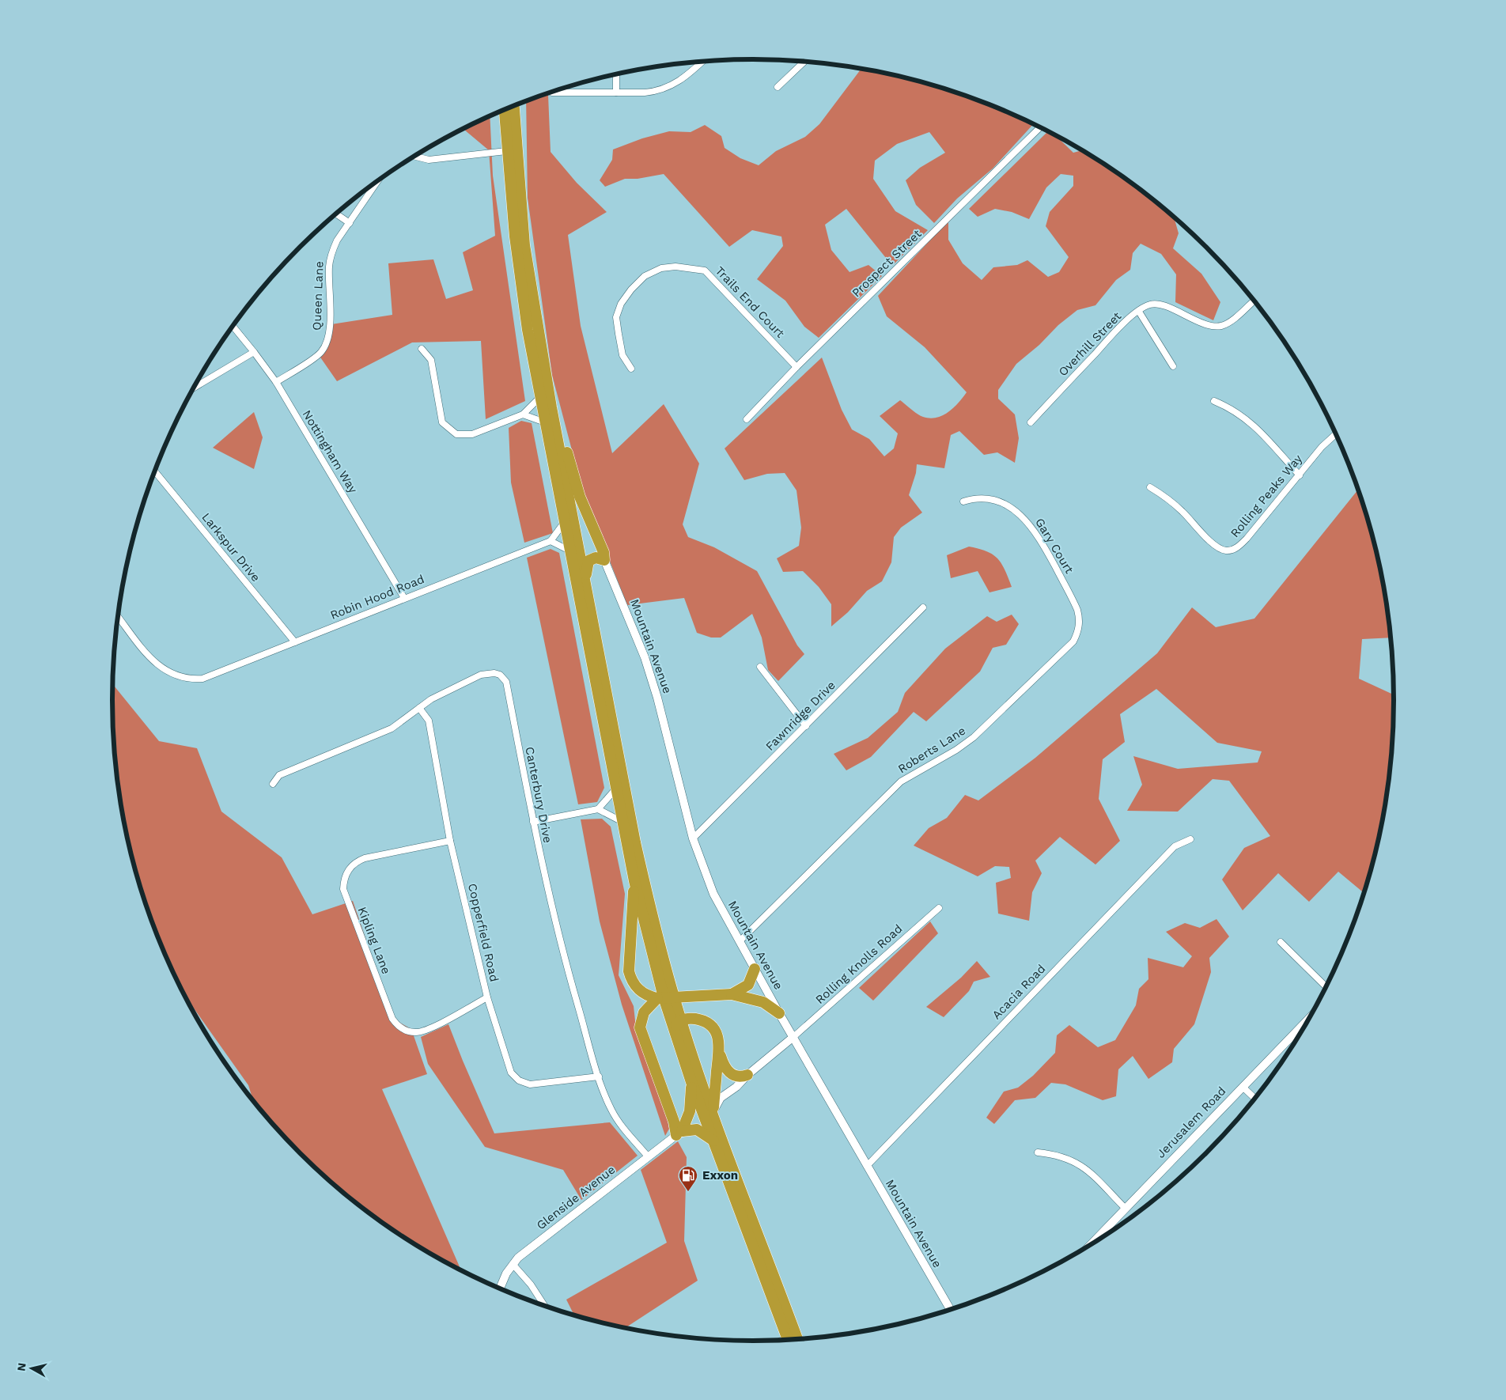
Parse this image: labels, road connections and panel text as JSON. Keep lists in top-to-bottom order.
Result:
{
  "streets": {
    "street": [
      "Prospect Street",
      "Queen Lane",
      "Trails End Court",
      "Overhill Street",
      "Nottingham Way",
      "Rolling Peaks Way",
      "Gary Court",
      "Larkspur Drive",
      "Robin Hood Road",
      "Mountain Avenue",
      "Fawnridge Drive",
      "Roberts Lane",
      "Canterbury Drive",
      "Copperfield Road",
      "Kipling Lane",
      "Rolling Knolls Road",
      "Acacia Road",
      "Jerusalem Road",
      "Glenside Avenue"
    ]
  },
  "crossings": [
    ["Prospect Street", "Trails End Court"],
    ["Queen Lane", "Nottingham Way"],
    ["Nottingham Way", "Robin Hood Road"],
    ["Gary Court", "Roberts Lane"],
    ["Larkspur Drive", "Robin Hood Road"],
    ["Mountain Avenue", "Fawnridge Drive"],
    ["Mountain Avenue", "Roberts Lane"],
    ["Mountain Avenue", "Rolling Knolls Road"],
    ["Mountain Avenue", "Acacia Road"],
    ["Canterbury Drive", "Copperfield Road"],
    ["Canterbury Drive", "Glenside Avenue"],
    ["Copperfield Road", "Kipling Lane"]
  ],
  "places": {
    "fuel station": ["Exxon"]
  },
  "north": "left"
}
